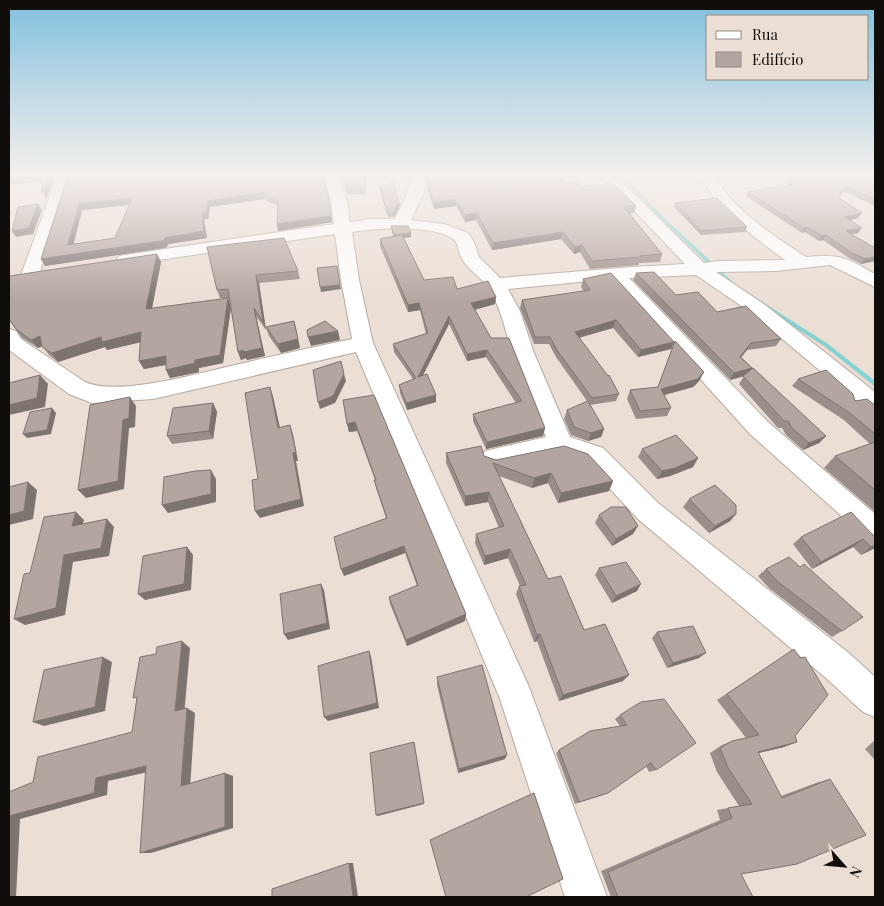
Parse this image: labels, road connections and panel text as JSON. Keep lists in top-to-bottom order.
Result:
{
  "legend": ["Rua", "Edifício"],
  "north": "bottom right"
}
